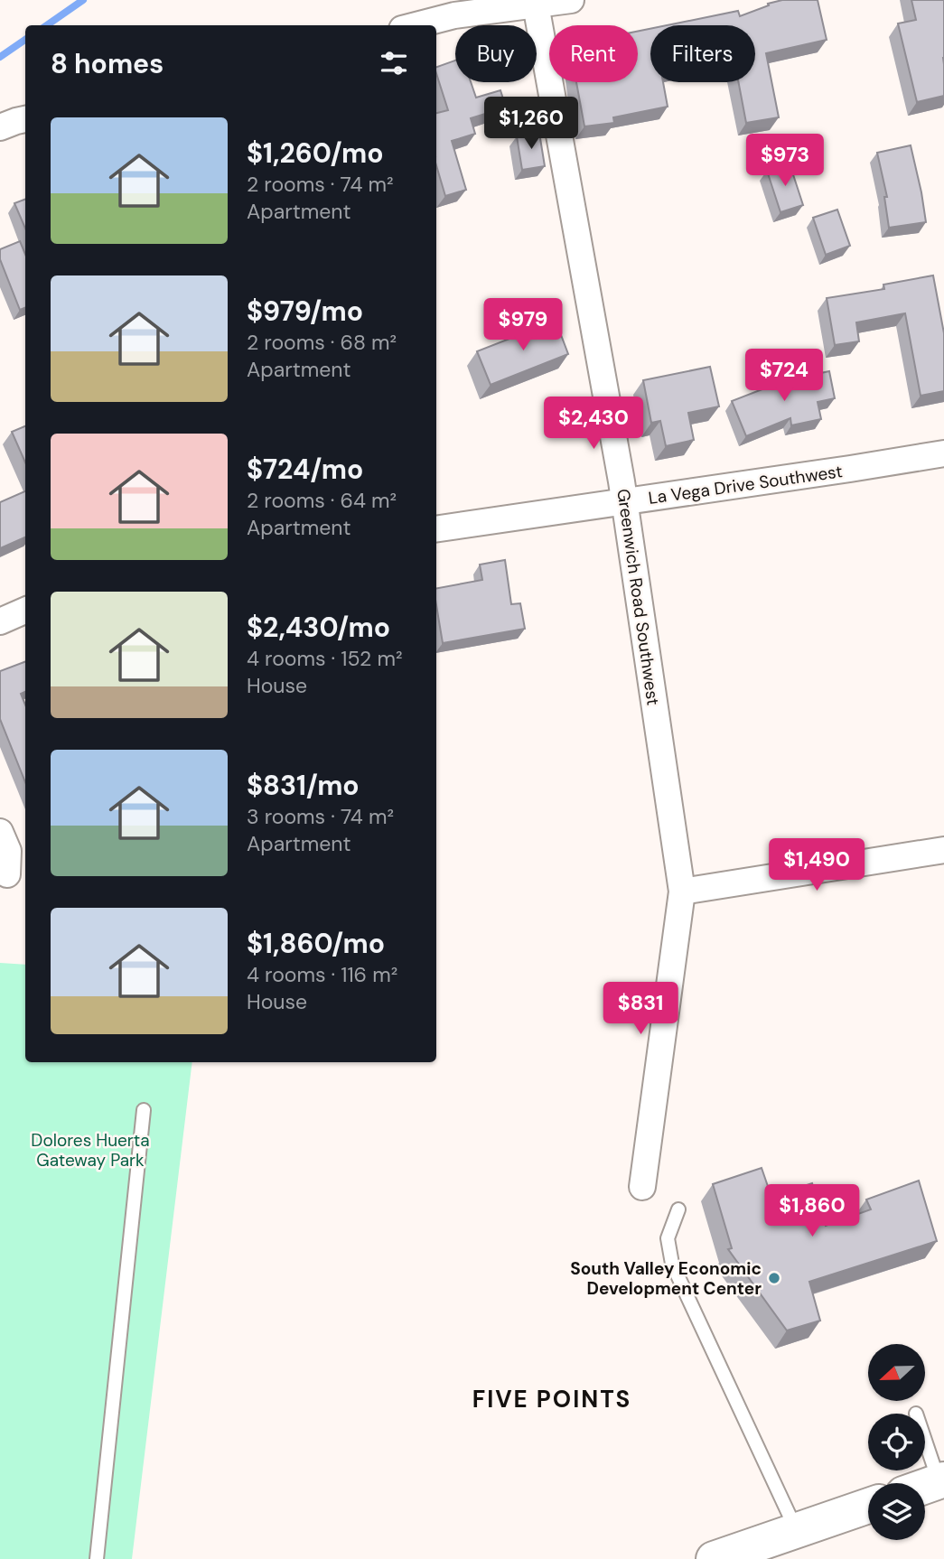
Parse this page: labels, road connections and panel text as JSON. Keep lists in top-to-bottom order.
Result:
{
  "streets": {
    "street": ["La Vega Drive Southwest", "Greenwich Road Southwest"]
  },
  "crossings": [
    ["La Vega Drive Southwest", "Greenwich Road Southwest"]
  ],
  "districts": ["FIVE POINTS"],
  "parks": ["Dolores Huerta Gateway Park"],
  "places": ["South Valley Economic Development Center"],
  "north": "left",
  "page": {
    "chip": ["Buy", "Rent", "Filters"],
    "heading": "8 homes",
    "price": [
      "$1,260",
      "$973",
      "$979",
      "$724",
      "$2,430",
      "$1,490",
      "$831",
      "$1,860"
    ],
    "list": [
      {
        "name": "$1,260/mo",
        "note": "2 rooms · 74 m² · Apartment"
      },
      {
        "name": "$979/mo",
        "note": "2 rooms · 68 m² · Apartment"
      },
      {
        "name": "$724/mo",
        "note": "2 rooms · 64 m² · Apartment"
      },
      {
        "name": "$2,430/mo",
        "note": "4 rooms · 152 m² · House"
      },
      {
        "name": "$831/mo",
        "note": "3 rooms · 74 m² · Apartment"
      },
      {
        "name": "$1,860/mo",
        "note": "4 rooms · 116 m² · House"
      }
    ]
  }
}
